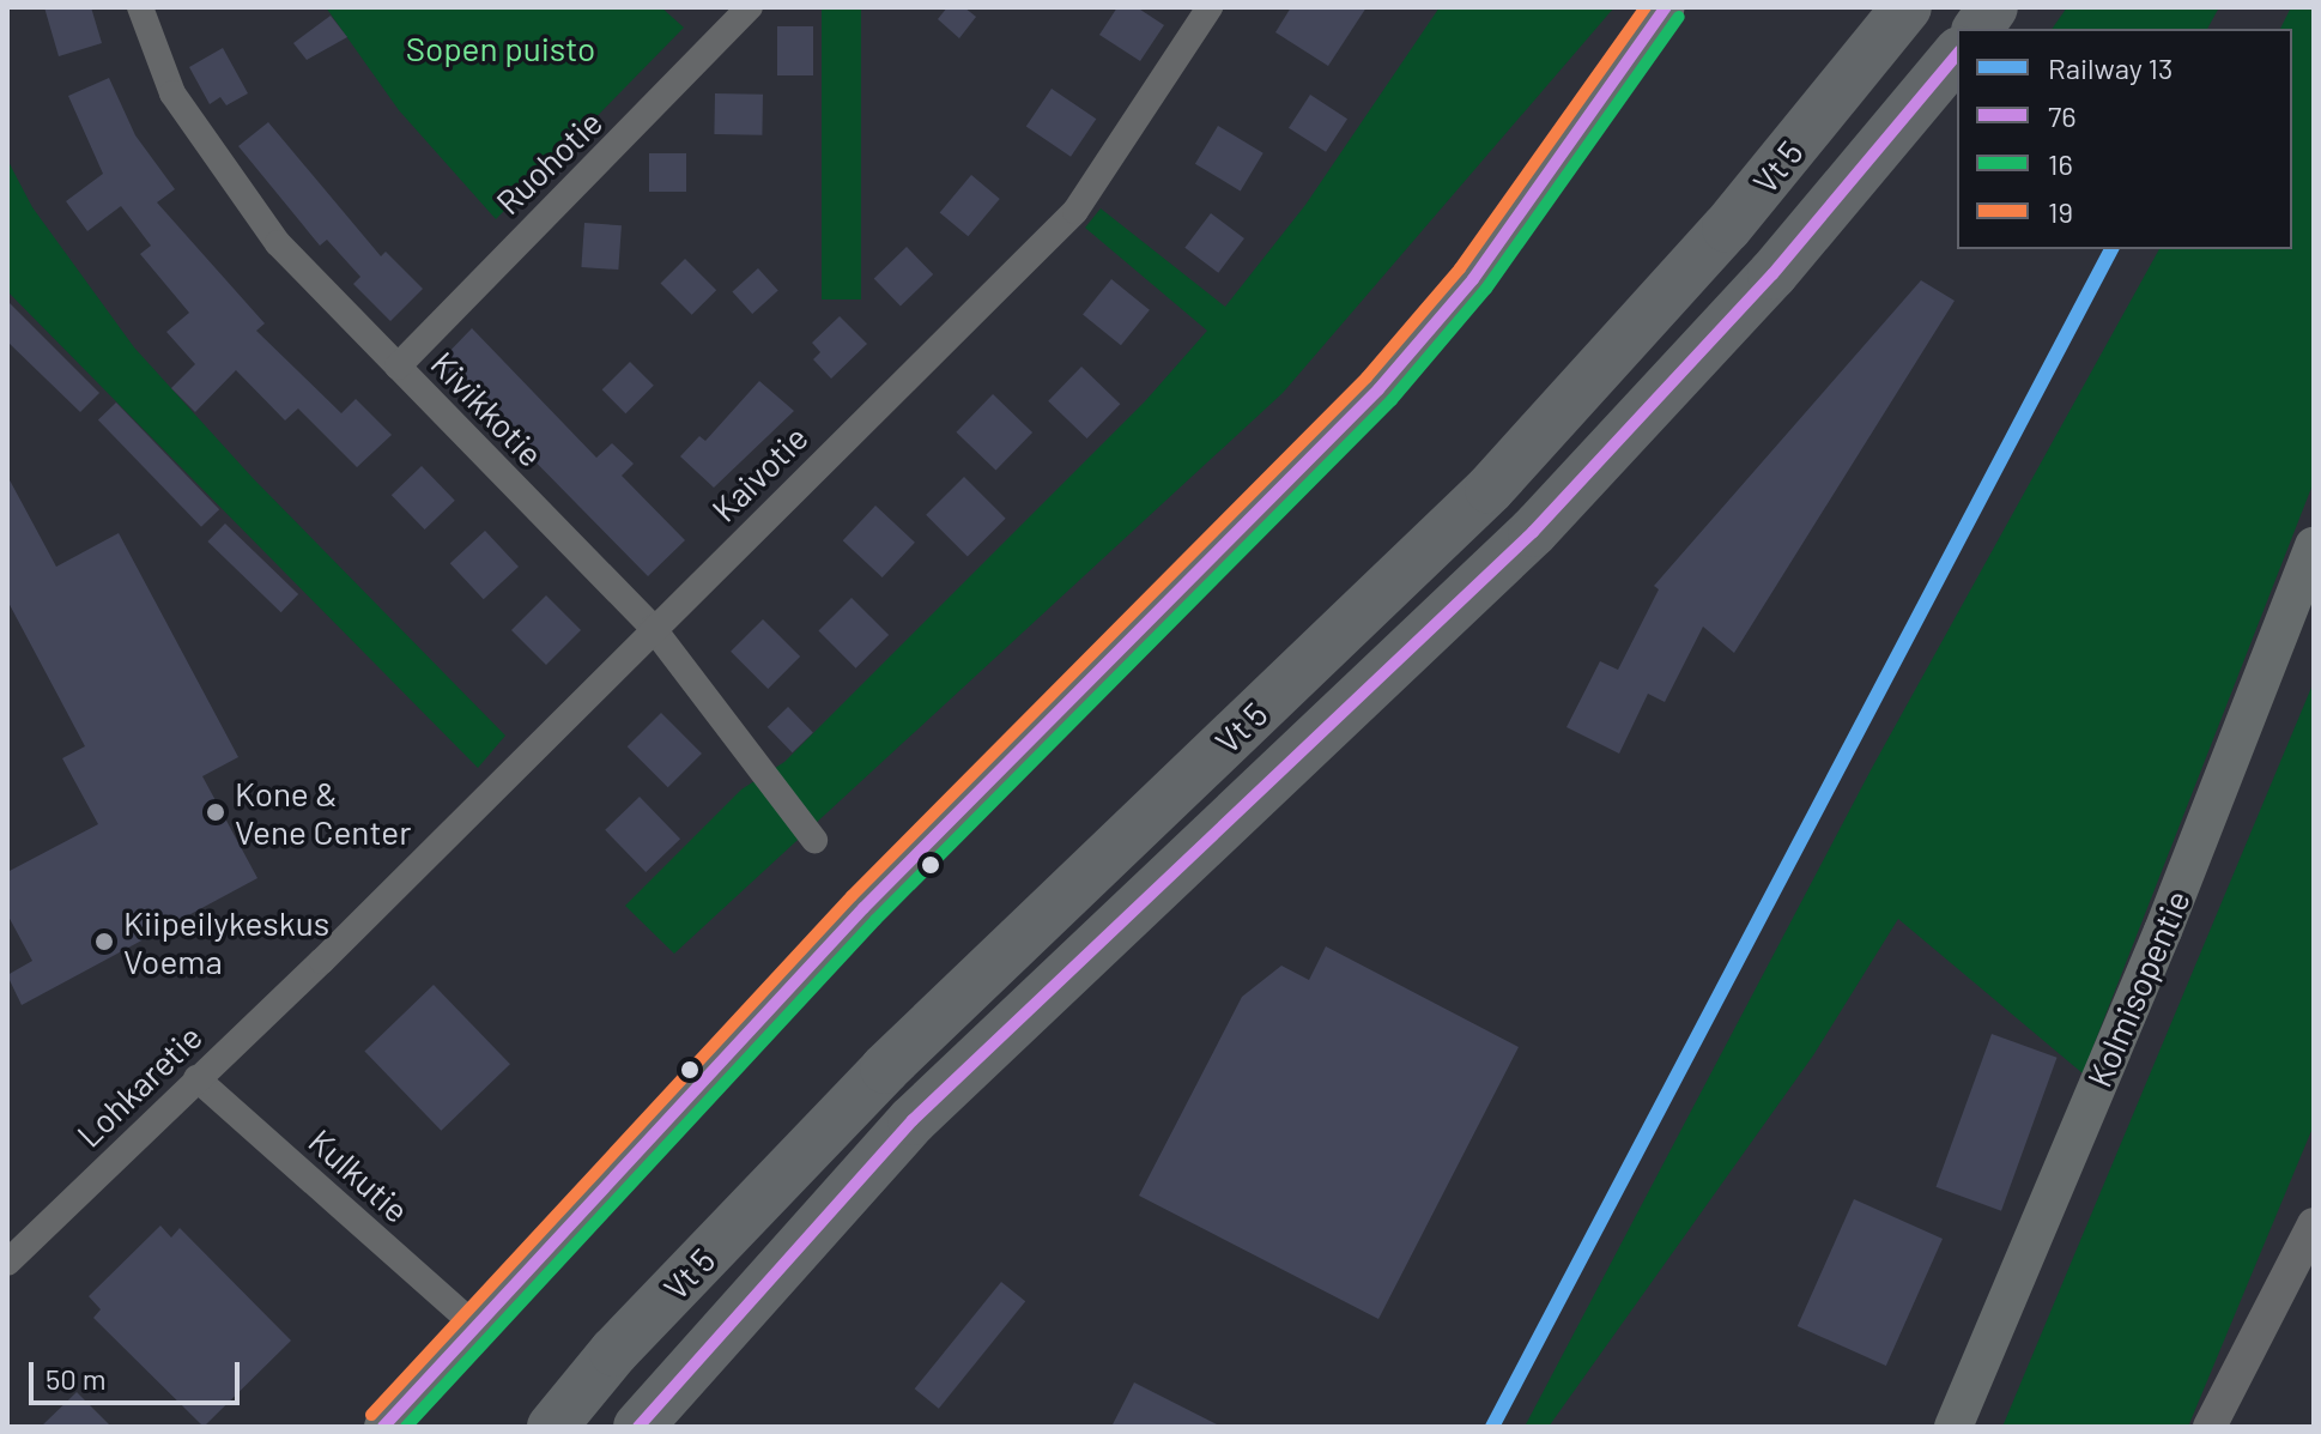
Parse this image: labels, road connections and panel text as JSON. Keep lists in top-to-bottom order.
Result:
{
  "streets": {
    "highway": ["Vt 5"],
    "main road": ["Kolmisopentie"],
    "street": [
      "Ruohotie",
      "Kivikkotie",
      "Kaivotie",
      "Lohkaretie",
      "Kulkutie"
    ]
  },
  "crossings": [
    ["Ruohotie", "Kivikkotie"],
    ["Kivikkotie", "Kaivotie"],
    ["Kaivotie", "Lohkaretie"],
    ["Lohkaretie", "Kulkutie"]
  ],
  "parks": ["Sopen puisto"],
  "places": ["Kone & Vene Center", "Kiipeilykeskus Voema"],
  "lines": [
    "transit line 76",
    "transit line 19",
    "transit line 16",
    "rail line 13"
  ],
  "legend": [
    "Railway 13",
    "76",
    "16",
    "19"
  ],
  "scale_bar": "50 m"
}
